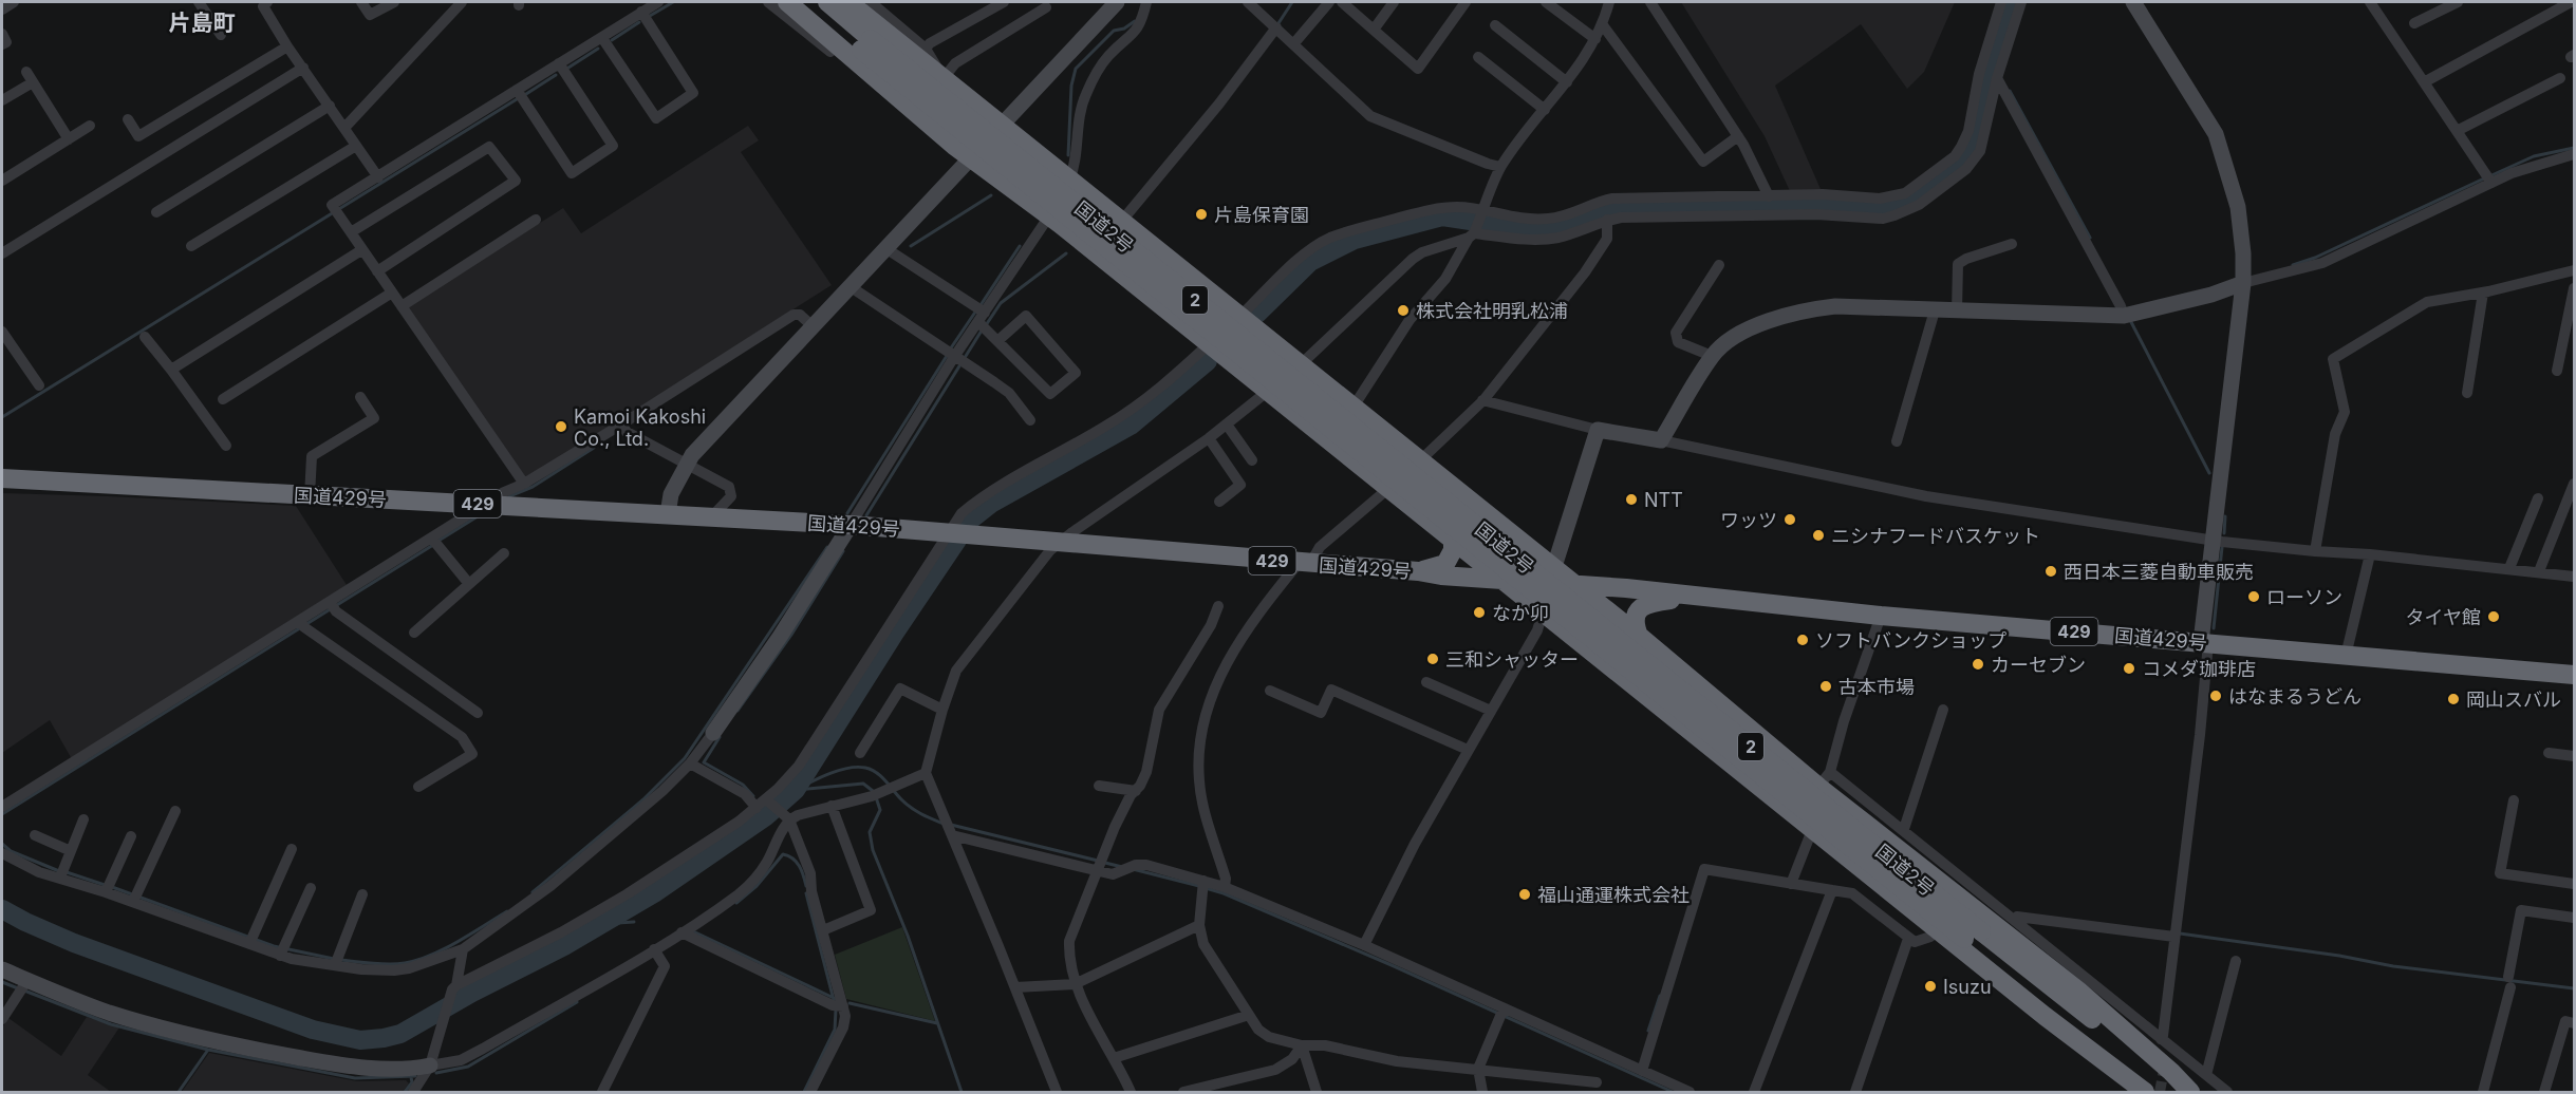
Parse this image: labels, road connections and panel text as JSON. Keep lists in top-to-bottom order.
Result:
{
  "streets": {
    "highway": [
      "国道2号",
      "2",
      "国道429号",
      "429"
    ]
  },
  "districts": ["片島町"],
  "places": [
    "片島保育園",
    "株式会社明乳松浦",
    "Kamoi Kakoshi Co., Ltd.",
    "NTT",
    "ワッツ",
    "ニシナフードバスケット",
    "西日本三菱自動車販売",
    "ローソン",
    "なか卯",
    "タイヤ館",
    "ソフトバンクショップ",
    "三和シャッター",
    "カーセブン",
    "コメダ珈琲店",
    "古本市場",
    "はなまるうどん",
    "岡山スバル",
    "福山通運株式会社",
    "Isuzu"
  ]
}
